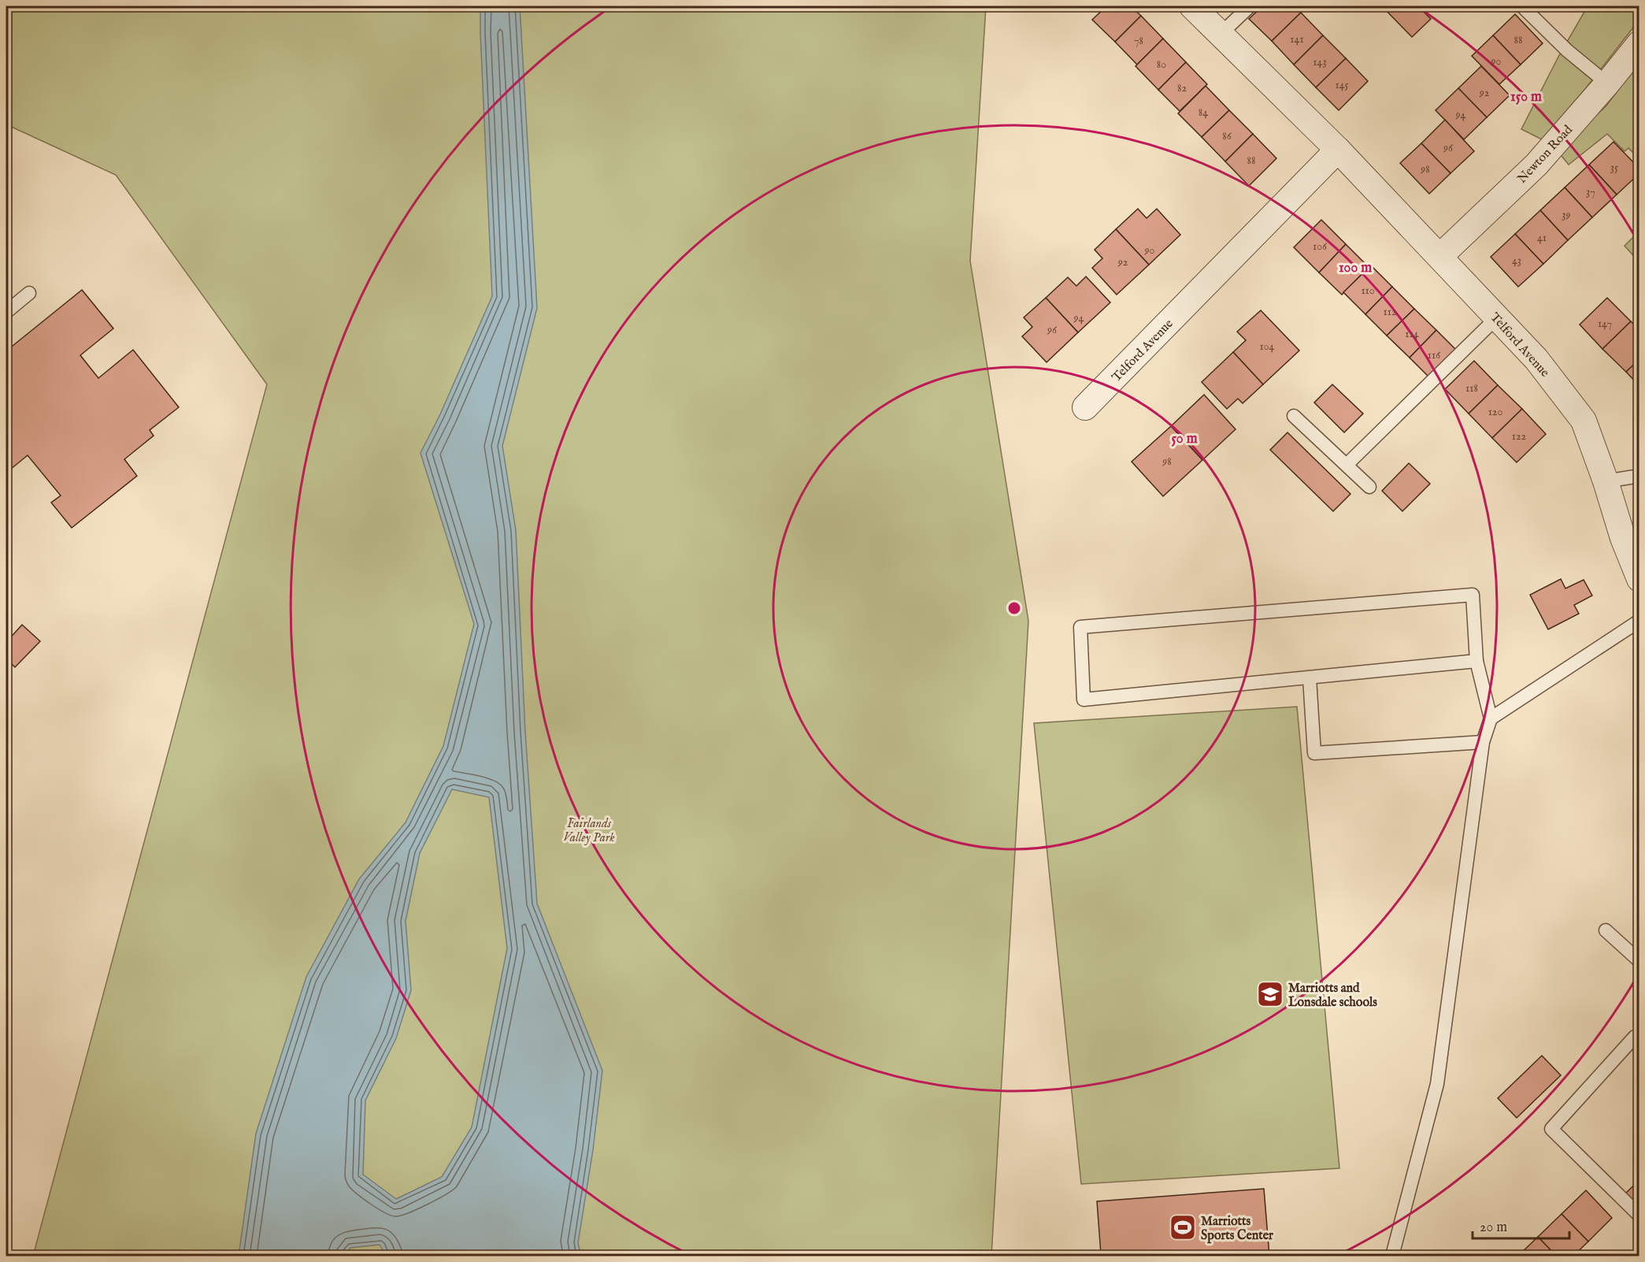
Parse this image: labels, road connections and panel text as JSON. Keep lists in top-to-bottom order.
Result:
{
  "streets": {
    "street": ["Newton Road", "Telford Avenue"]
  },
  "crossings": [
    ["Newton Road", "Telford Avenue"]
  ],
  "parks": ["Fairlands Valley Park"],
  "places": {
    "school or university": ["Marriotts and Lonsdale schools"],
    "sports": ["Marriotts Sports Center"]
  },
  "house_numbers": [
    "141",
    "88",
    "78",
    "90",
    "143",
    "80",
    "145",
    "82",
    "92",
    "84",
    "94",
    "86",
    "96",
    "88",
    "35",
    "98",
    "37",
    "39",
    "41",
    "106",
    "90",
    "43",
    "92",
    "110",
    "112",
    "94",
    "147",
    "96",
    "114",
    "104",
    "116",
    "118",
    "120",
    "122",
    "98"
  ],
  "scale_bar": "20 m",
  "rings": ["150 m", "100 m", "50 m"]
}
